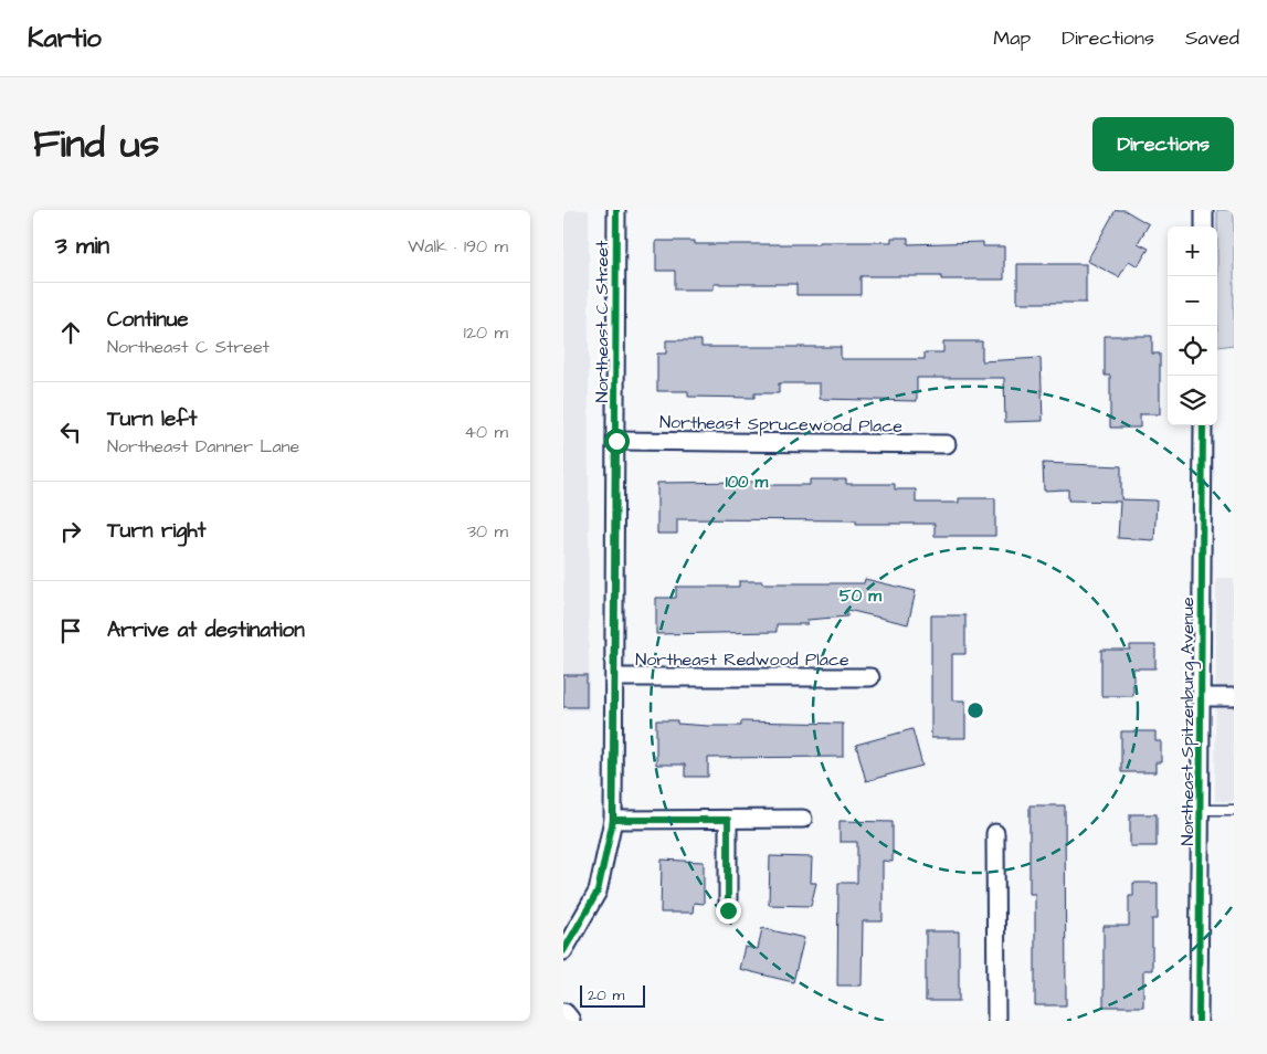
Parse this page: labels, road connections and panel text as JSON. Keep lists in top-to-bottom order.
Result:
{
  "streets": {
    "street": [
      "Northeast C Street",
      "Northeast Sprucewood Place",
      "Northeast Redwood Place",
      "Northeast Spitzenburg Avenue"
    ]
  },
  "crossings": [
    ["Northeast C Street", "Northeast Sprucewood Place"],
    ["Northeast C Street", "Northeast Redwood Place"]
  ],
  "scale_bar": "20 m",
  "page": {
    "header": "Kartio",
    "nav": ["Map", "Directions", "Saved"],
    "title": "Find us",
    "buttons": "Directions",
    "heading": ["3 min", "Walk · 190 m"],
    "map_buttons": ["+", "−"],
    "list": [
      ["Continue", "Northeast C Street", "120 m"],
      ["Turn left", "Northeast Danner Lane", "40 m"],
      ["Turn right", "30 m"],
      "Arrive at destination"
    ],
    "scale": "20 m"
  },
  "rings": ["100 m", "50 m"]
}
